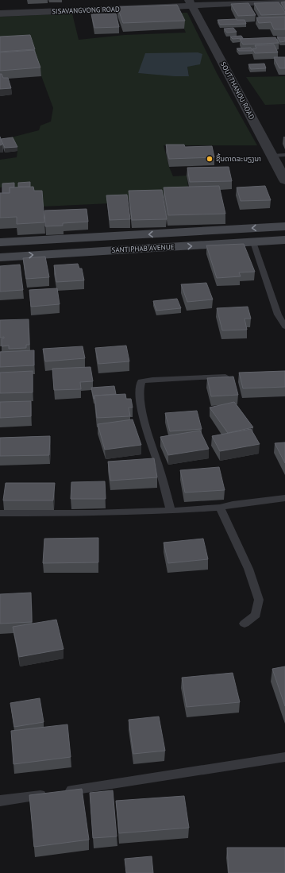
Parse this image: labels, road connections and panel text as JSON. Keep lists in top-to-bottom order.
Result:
{
  "streets": {
    "street": ["SISAVANGVONG ROAD", "SOUTTHANOU ROAD", "SANTIPHAB AVENUE"]
  },
  "crossings": [
    ["SISAVANGVONG ROAD", "SOUTTHANOU ROAD"]
  ],
  "places": ["ຊີ້ນດາດລະບຽງນາ"]
}
